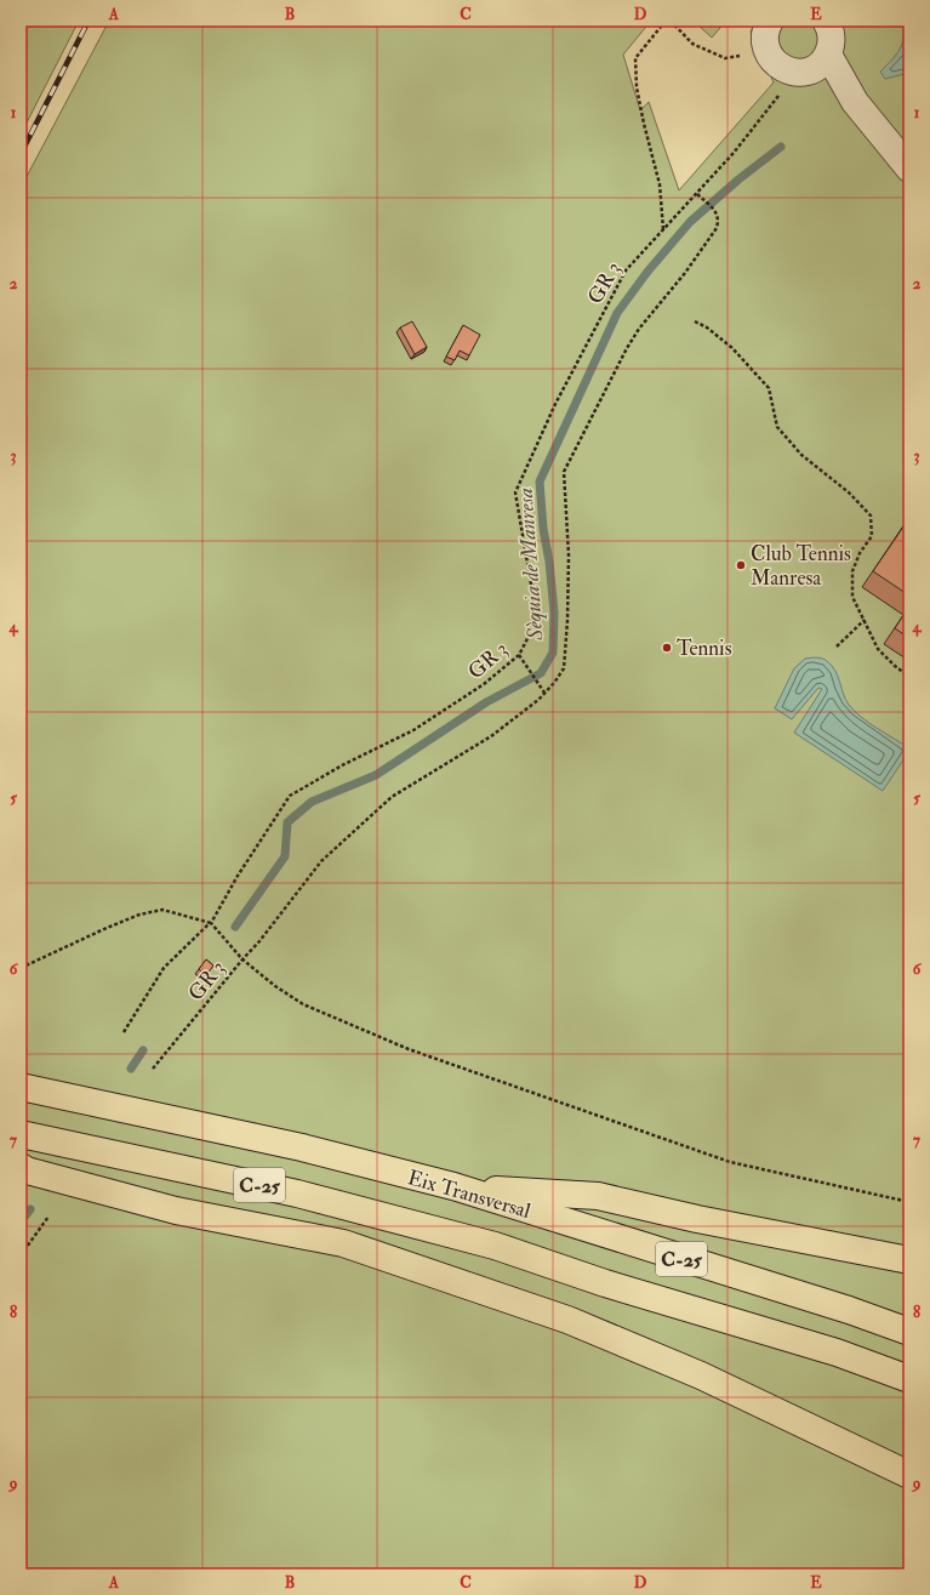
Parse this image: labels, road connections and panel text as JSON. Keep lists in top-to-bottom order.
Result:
{
  "streets": {
    "highway": ["C-25", "Eix Transversal"],
    "path": ["GR 3"]
  },
  "water": ["Sèquia de Manresa"],
  "places": ["Club Tennis Manresa", "Tennis"],
  "grid": {
    "columns": [
      "A",
      "B",
      "C",
      "D",
      "E"
    ],
    "rows": [
      "1",
      "2",
      "3",
      "4",
      "5",
      "6",
      "7",
      "8",
      "9"
    ]
  }
}
